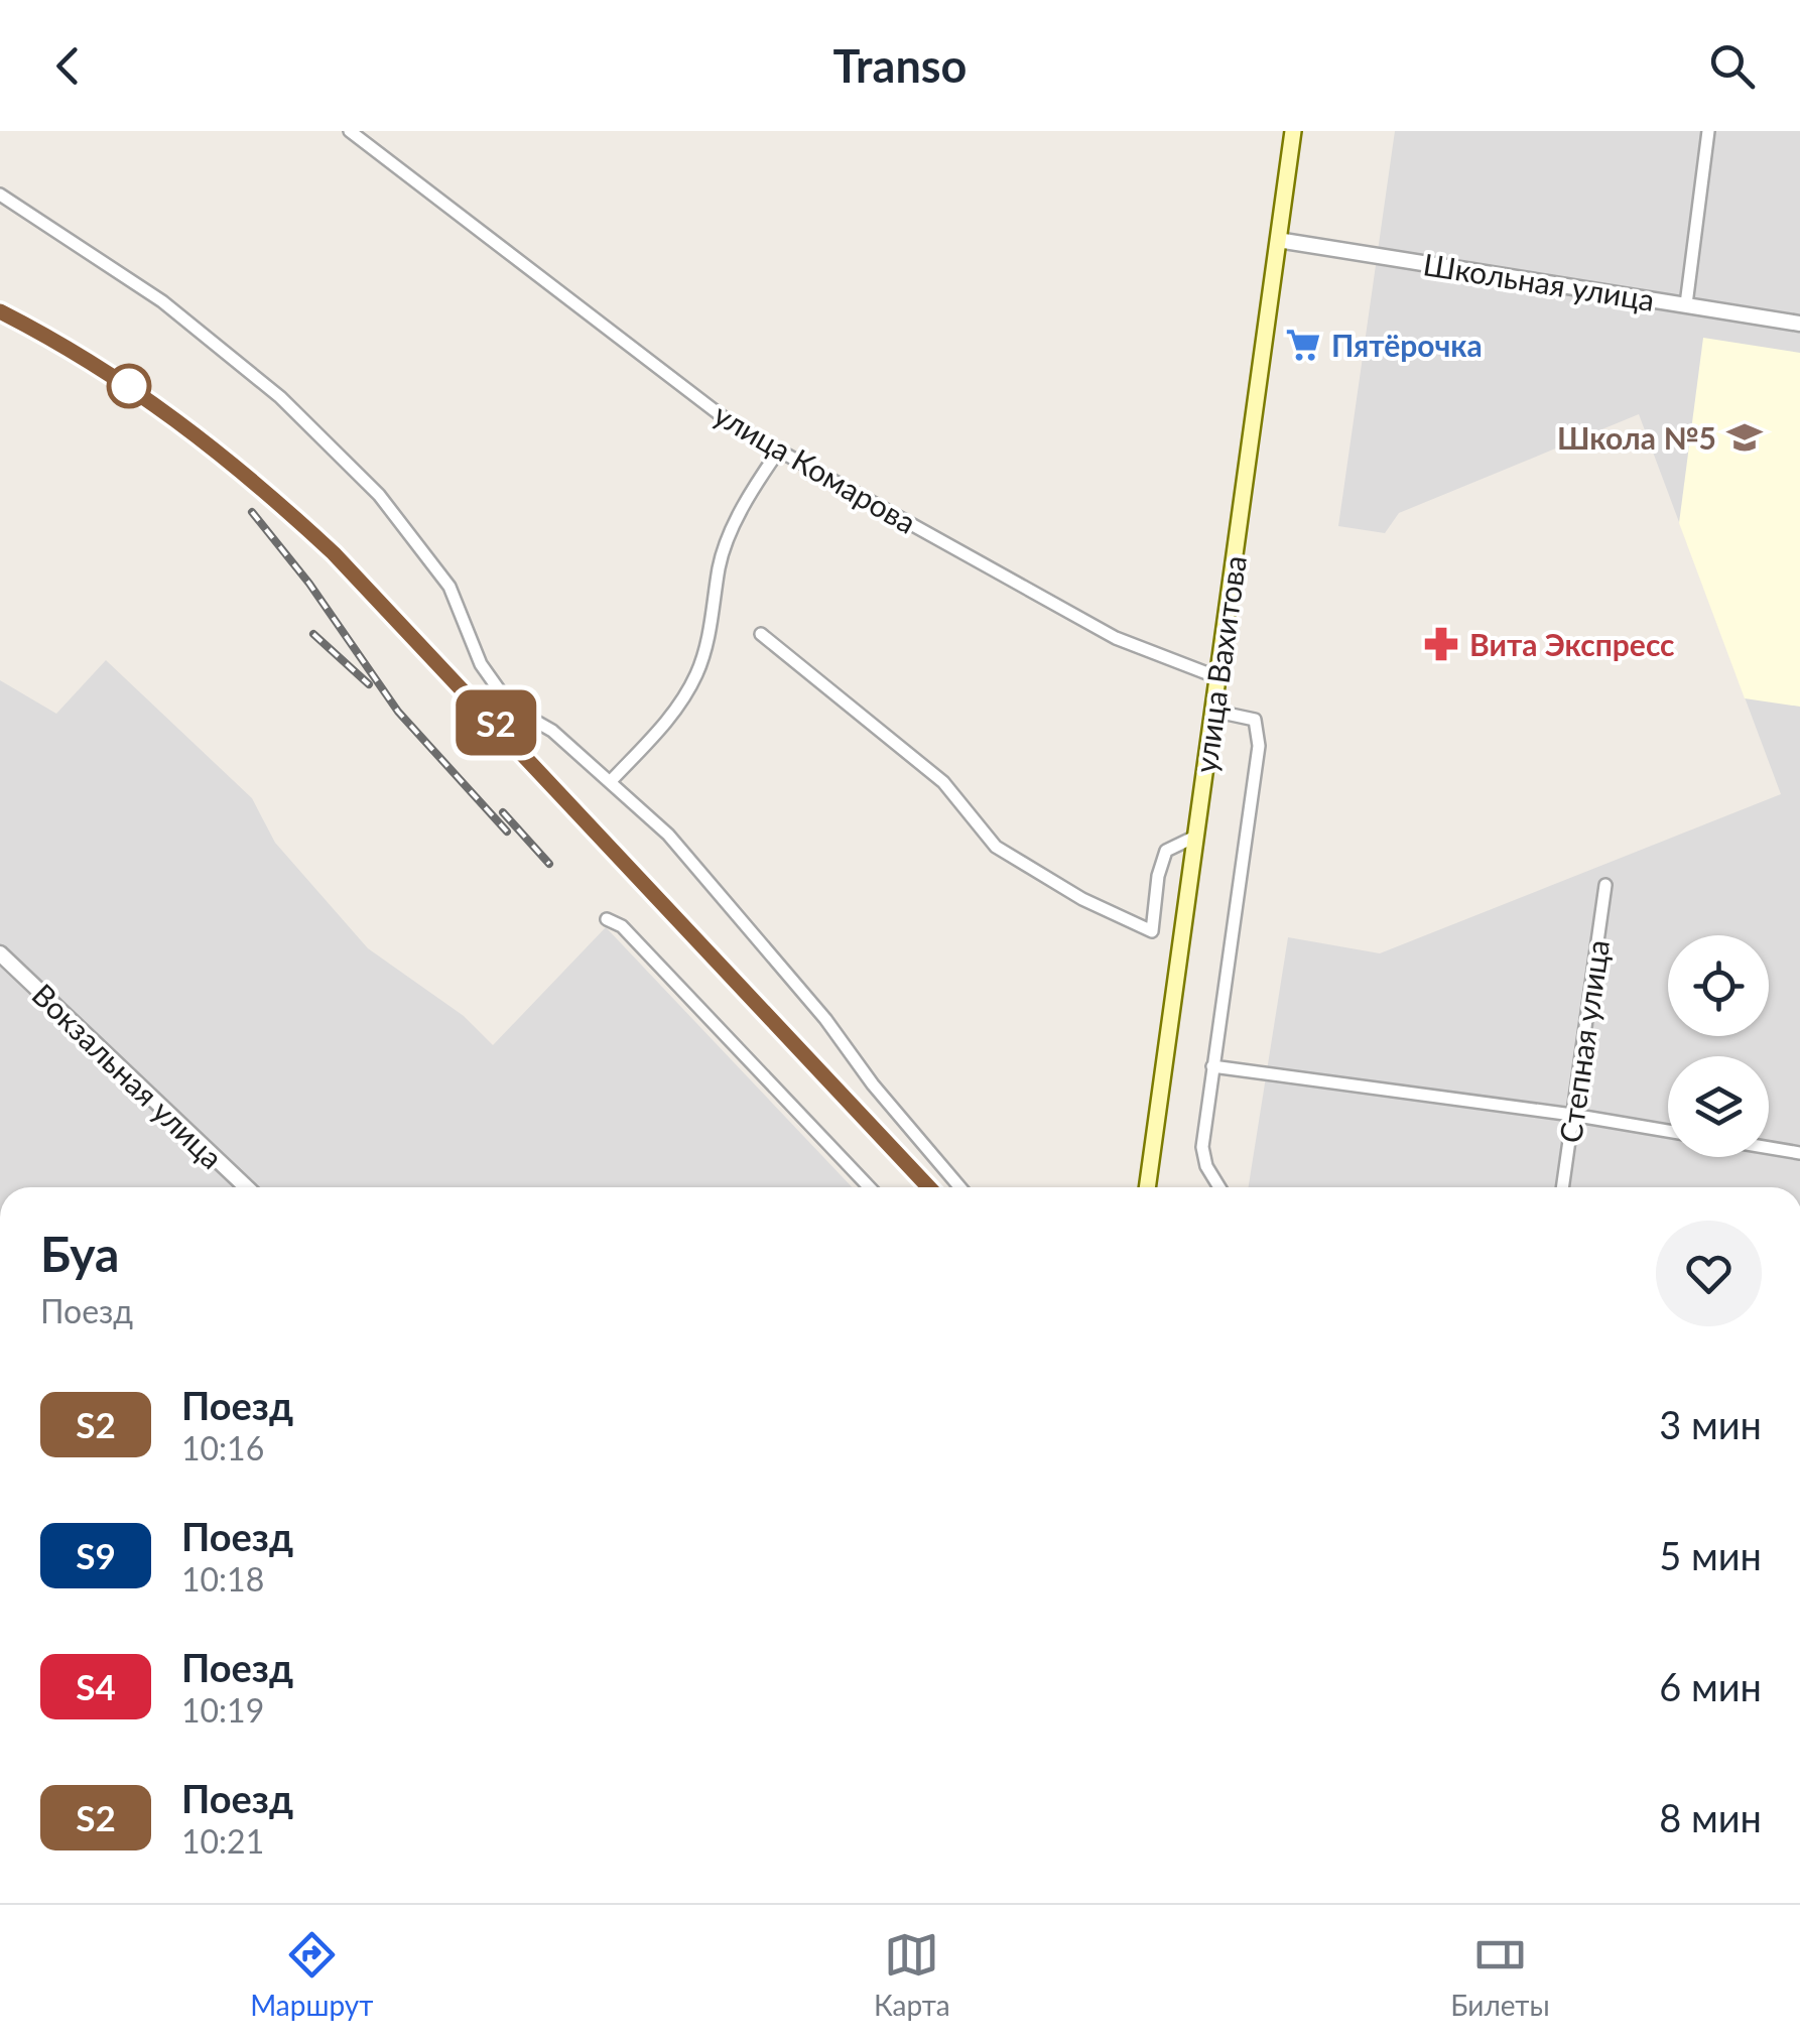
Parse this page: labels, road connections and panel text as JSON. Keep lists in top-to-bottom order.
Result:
{
  "streets": {
    "main road": ["улица Вахитова"],
    "street": [
      "Школьная улица",
      "улица Комарова",
      "Степная улица",
      "Вокзальная улица"
    ]
  },
  "crossings": [
    ["Школьная улица", "улица Вахитова"],
    ["улица Комарова", "улица Вахитова"]
  ],
  "places": {
    "supermarket": ["Пятёрочка"],
    "school or university": ["Школа №5"],
    "pharmacy": ["Вита Экспресс"]
  },
  "page": {
    "header": "Transo",
    "on_map": "S2",
    "heading": ["Буа", "Поезд"],
    "list": [
      {
        "mark": "S2",
        "name": "Поезд",
        "note": "10:16",
        "value": "3 мин"
      },
      {
        "mark": "S9",
        "name": "Поезд",
        "note": "10:18",
        "value": "5 мин"
      },
      {
        "mark": "S4",
        "name": "Поезд",
        "note": "10:19",
        "value": "6 мин"
      },
      {
        "mark": "S2",
        "name": "Поезд",
        "note": "10:21",
        "value": "8 мин"
      }
    ],
    "tabs": ["Маршрут", "Карта", "Билеты"]
  }
}
